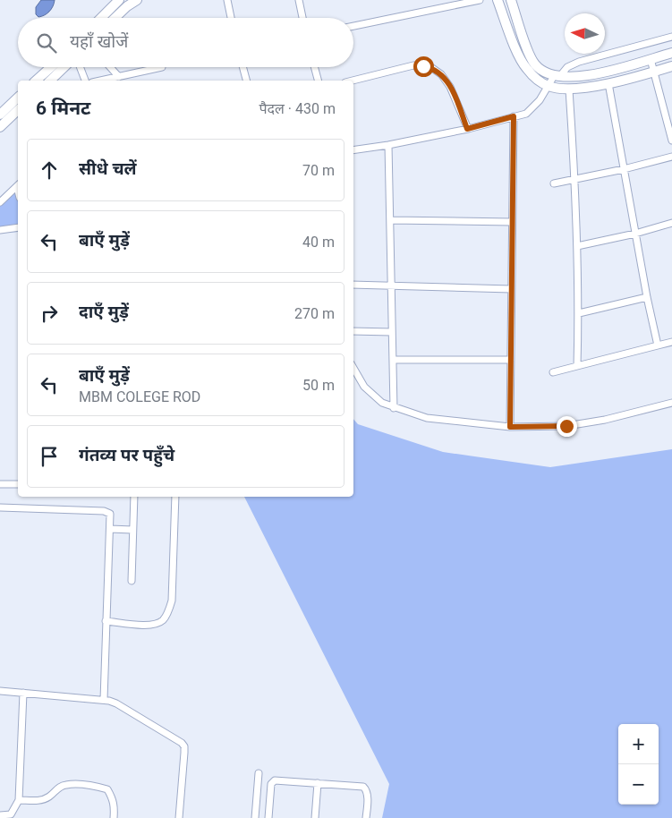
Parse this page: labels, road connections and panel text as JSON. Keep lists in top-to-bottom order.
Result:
{
  "north": "left",
  "page": {
    "search": "यहाँ खोजें",
    "heading": ["6 मिनट", "पैदल · 430 m"],
    "list": [
      ["सीधे चलें", "70 m"],
      ["बाएँ मुड़ें", "40 m"],
      ["दाएँ मुड़ें", "270 m"],
      ["बाएँ मुड़ें", "MBM COLEGE ROD", "50 m"],
      "गंतव्य पर पहुँचे"
    ],
    "map_buttons": ["+", "−"]
  }
}
